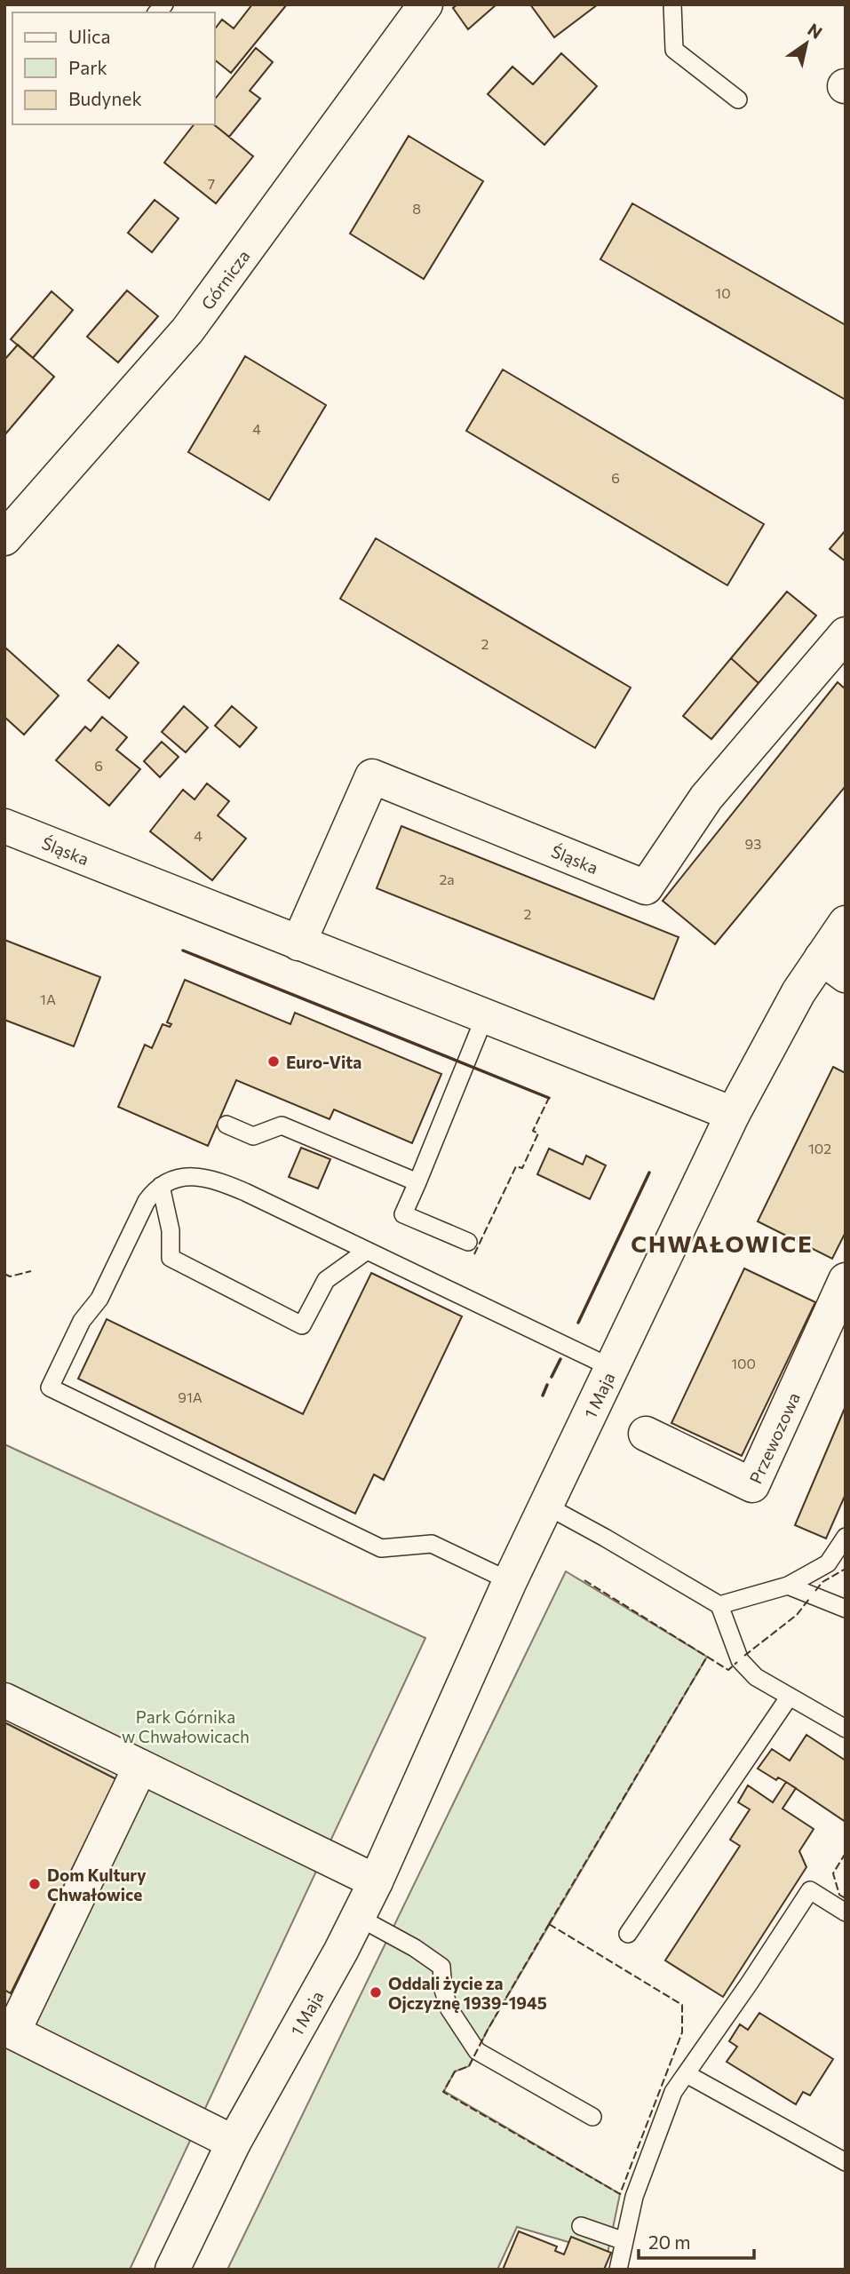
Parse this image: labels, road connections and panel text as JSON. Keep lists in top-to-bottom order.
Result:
{
  "streets": {
    "street": [
      "Górnicza",
      "Śląska",
      "1 Maja",
      "Przewozowa"
    ]
  },
  "crossings": [
    ["Śląska", "1 Maja"]
  ],
  "districts": ["CHWAŁOWICE"],
  "parks": ["Park Górnika w Chwałowicach"],
  "places": ["Euro-Vita", "Dom Kultury Chwałowice", "Oddali życie za Ojczyznę 1939-1945"],
  "house_numbers": [
    "7",
    "8",
    "10",
    "4",
    "6",
    "2",
    "6",
    "4",
    "93",
    "2a",
    "2",
    "1A",
    "102",
    "100",
    "91A"
  ],
  "legend": ["Ulica", "Park", "Budynek"],
  "scale_bar": "20 m",
  "north": "top right"
}
